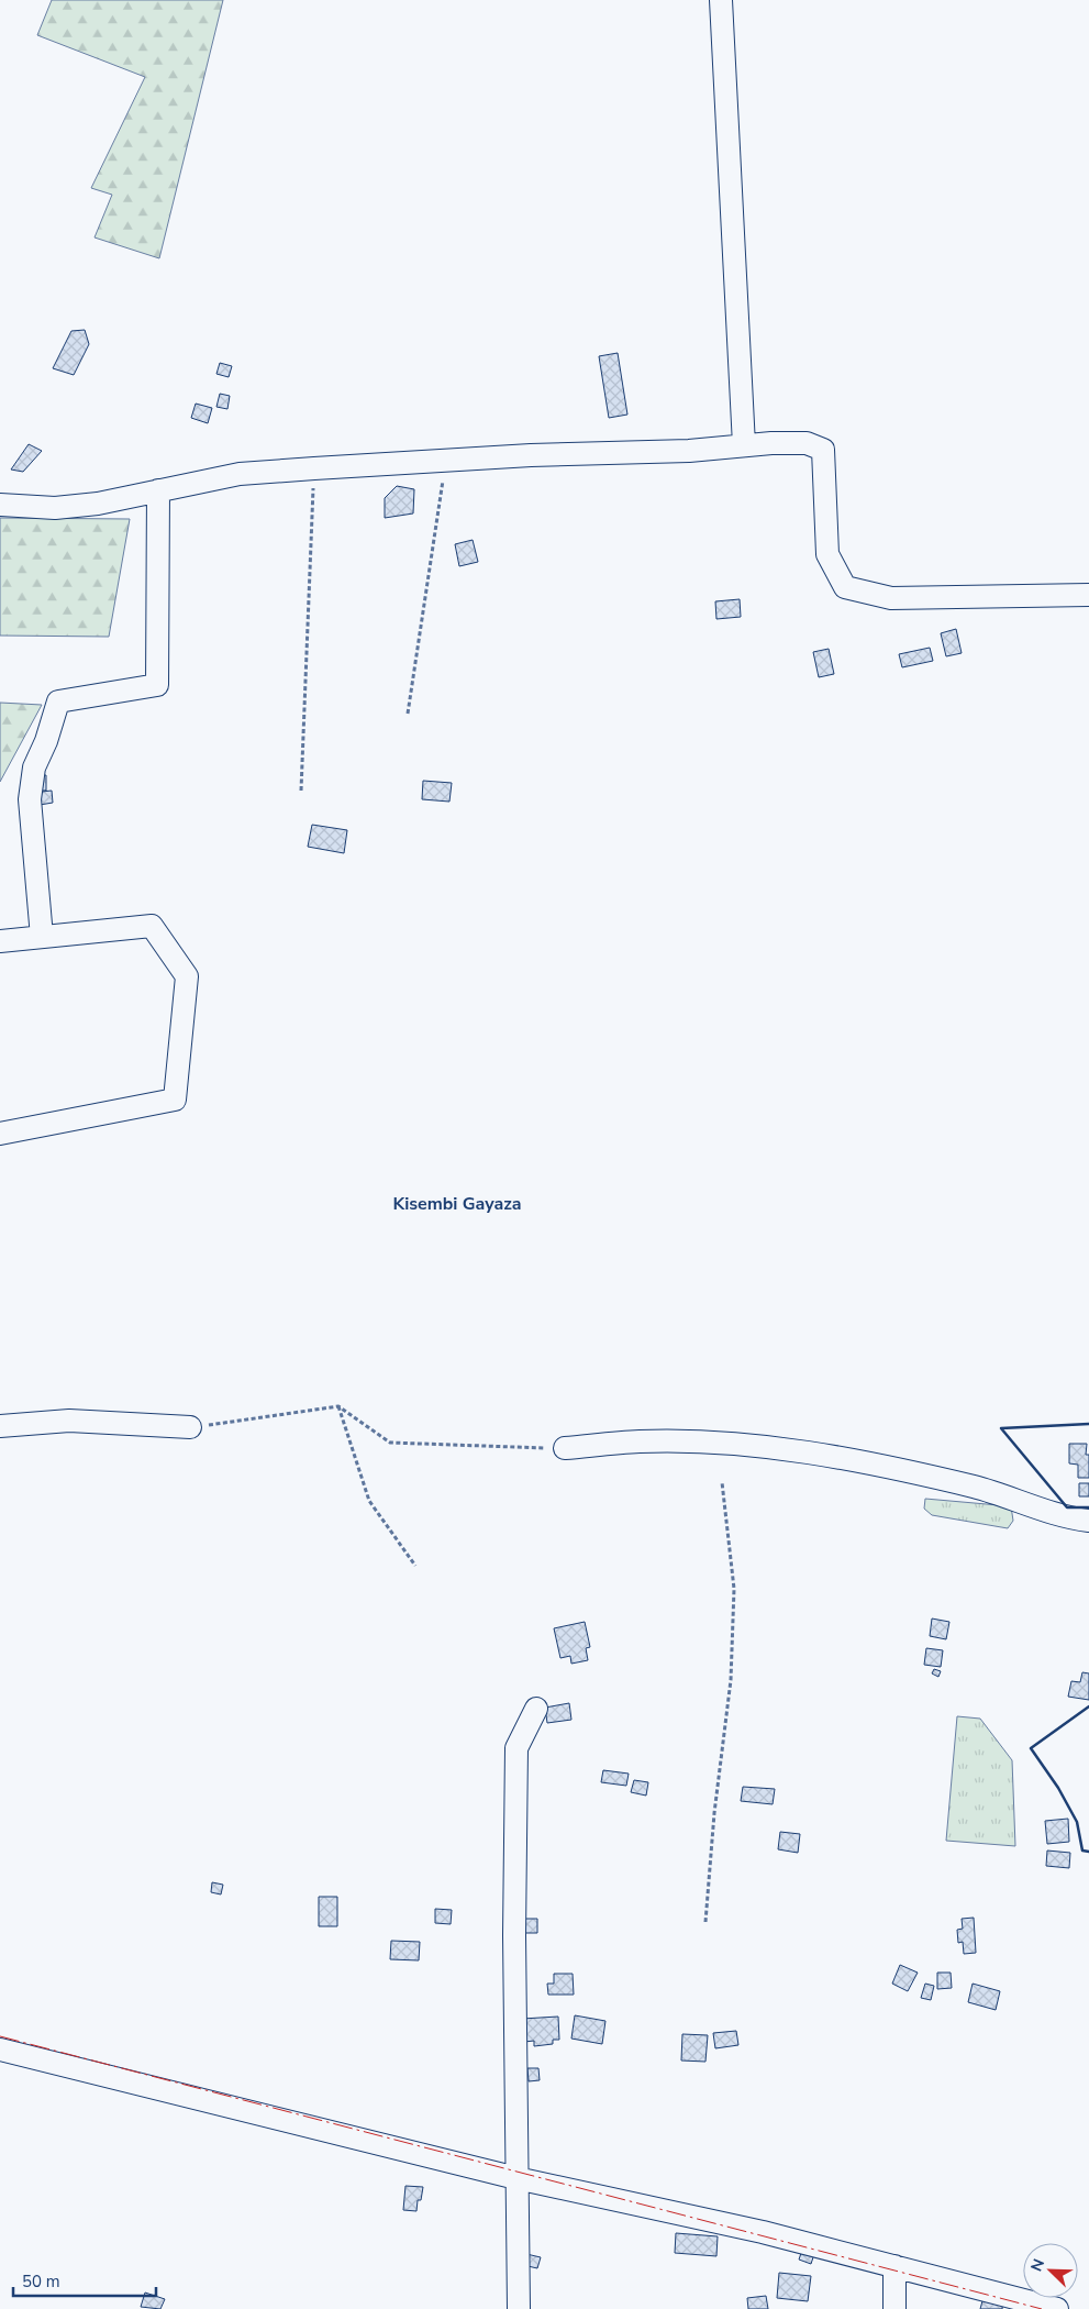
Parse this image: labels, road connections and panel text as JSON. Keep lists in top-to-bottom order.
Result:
{
  "districts": ["Kisembi Gayaza"],
  "scale_bar": "50 m",
  "north": "top left"
}
